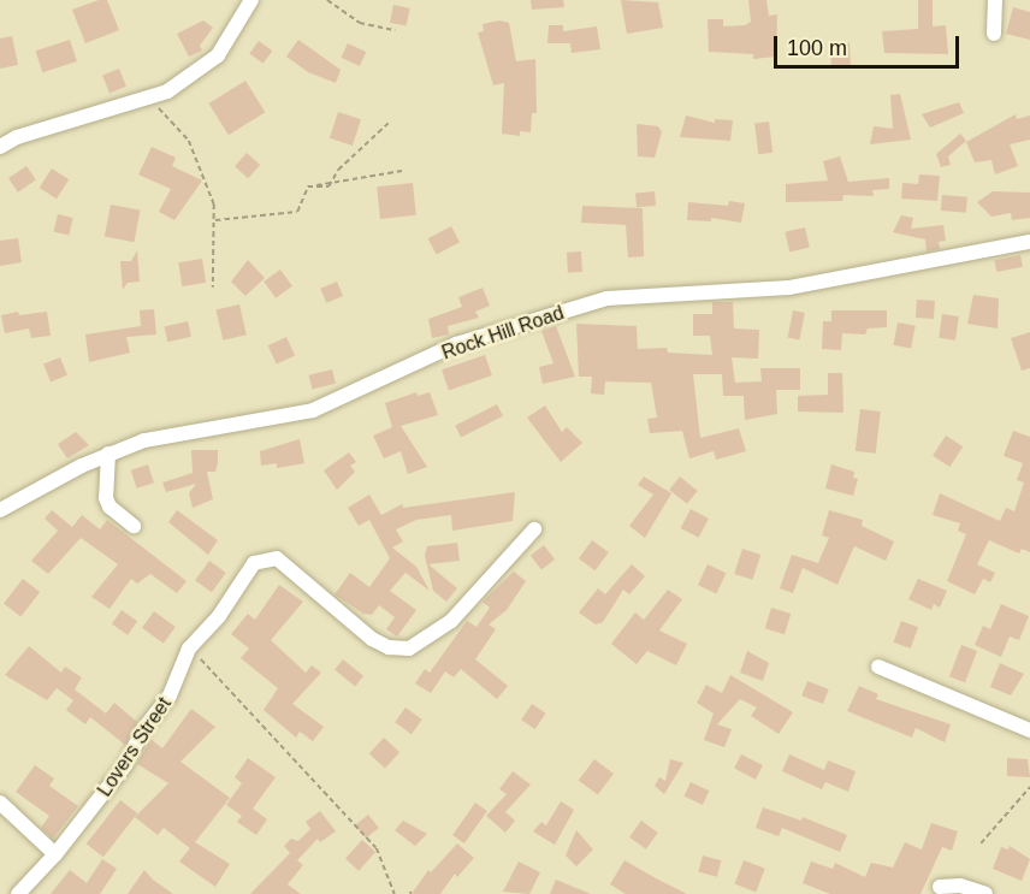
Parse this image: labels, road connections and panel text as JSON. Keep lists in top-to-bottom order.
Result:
{
  "streets": {
    "street": ["Rock Hill Road", "Lovers Street"]
  },
  "scale_bar": "100 m"
}
